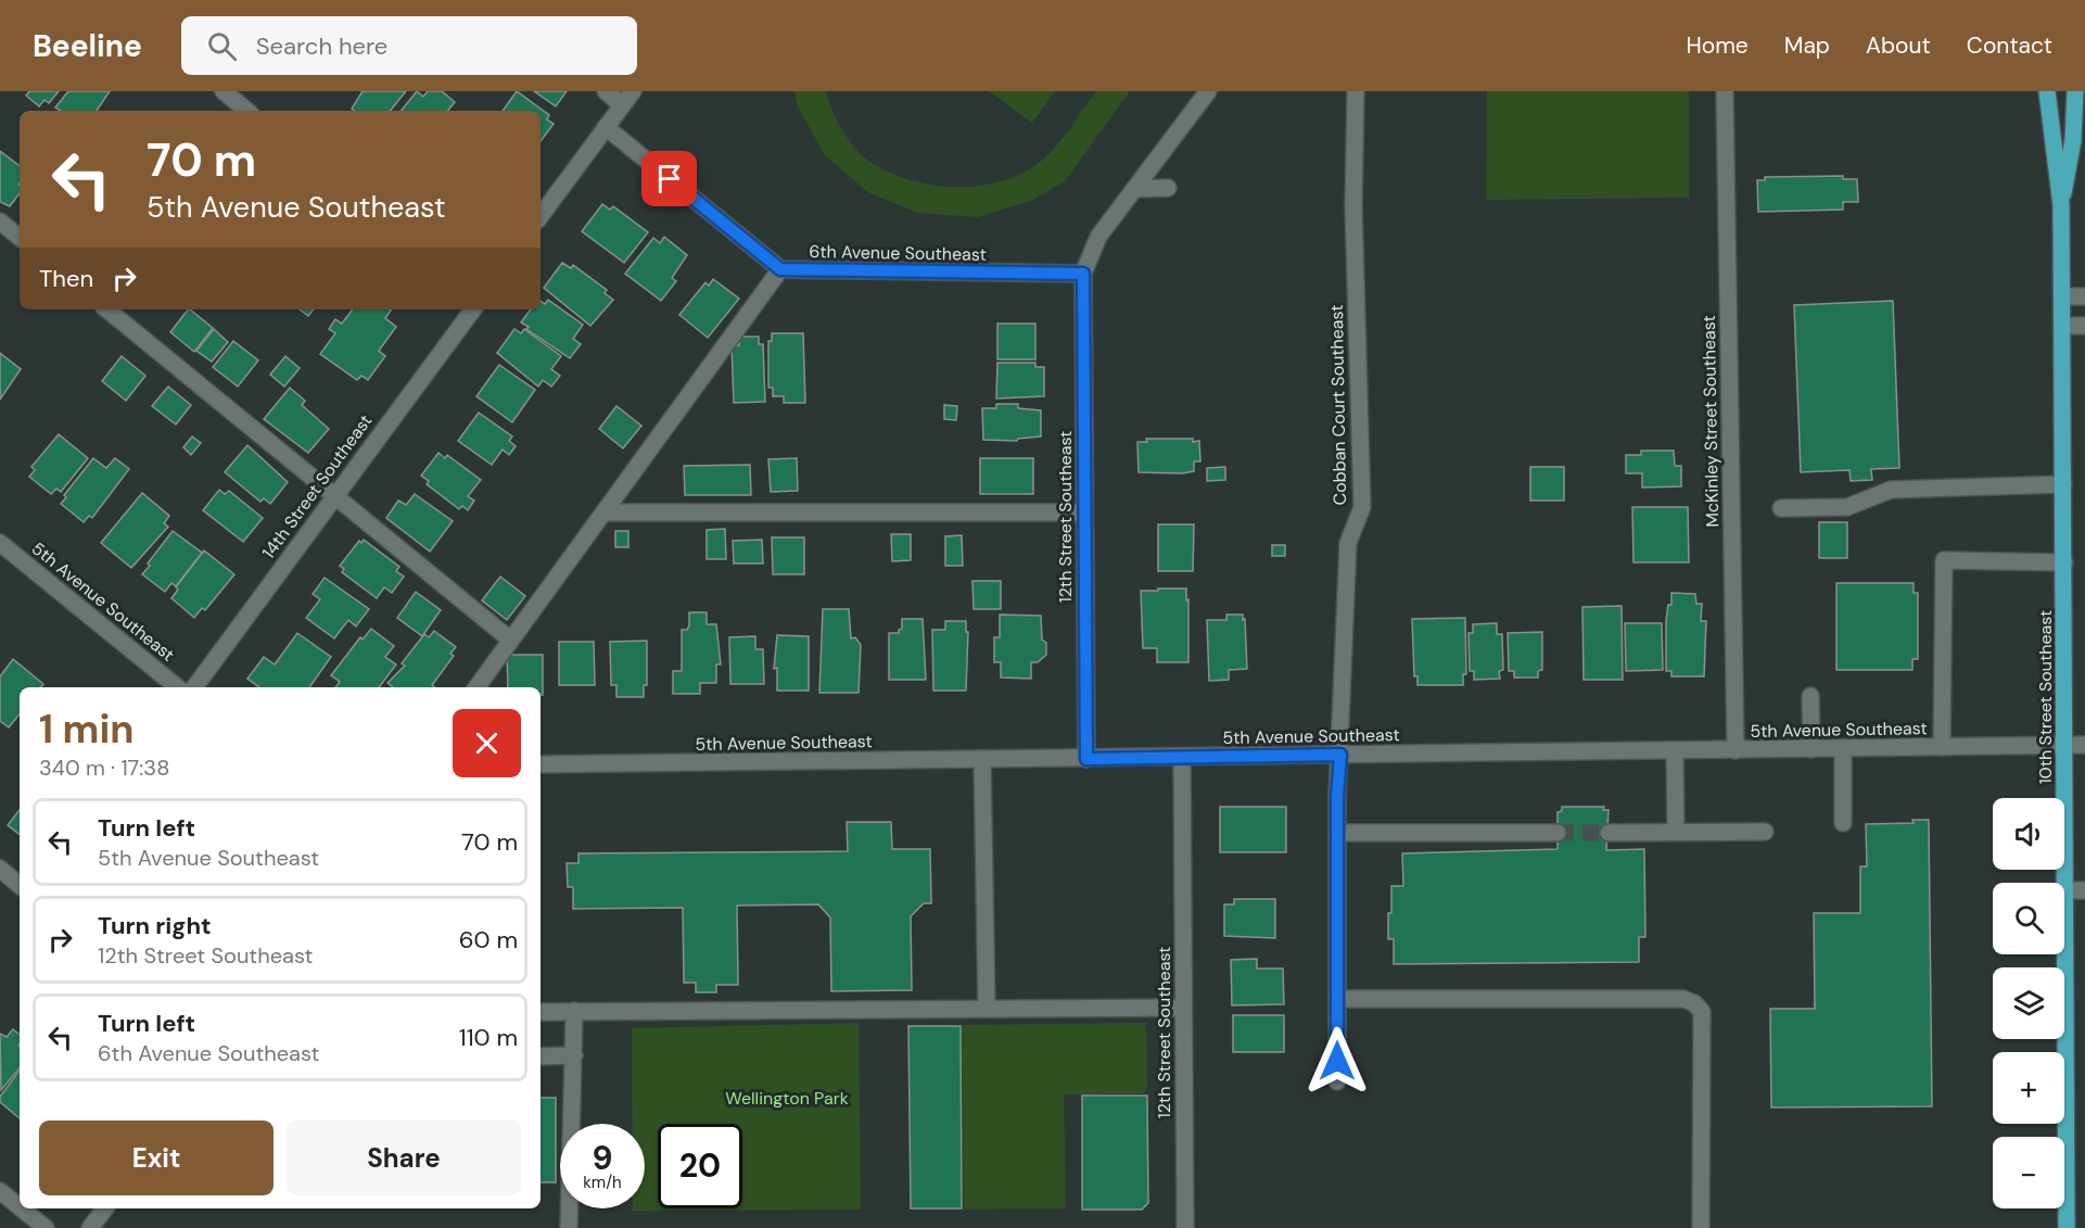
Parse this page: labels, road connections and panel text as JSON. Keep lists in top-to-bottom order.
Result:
{
  "streets": {
    "main road": ["10th Street Southeast"],
    "street": [
      "6th Avenue Southeast",
      "Cobban Court Southeast",
      "McKinley Street Southeast",
      "14th Street Southeast",
      "12th Street Southeast",
      "5th Avenue Southeast"
    ]
  },
  "crossings": [
    ["6th Avenue Southeast", "12th Street Southeast"],
    ["Cobban Court Southeast", "5th Avenue Southeast"],
    ["McKinley Street Southeast", "5th Avenue Southeast"],
    ["12th Street Southeast", "5th Avenue Southeast"],
    ["5th Avenue Southeast", "10th Street Southeast"]
  ],
  "parks": ["Wellington Park"],
  "page": {
    "header": "Beeline",
    "search": "Search here",
    "nav": [
      "Home",
      "Map",
      "About",
      "Contact"
    ],
    "turn": ["70 m", "5th Avenue Southeast"],
    "then": "Then",
    "heading": ["1 min", "340 m · 17:38"],
    "map_buttons": ["+", "−"],
    "list": [
      {
        "name": "Turn left",
        "note": "5th Avenue Southeast",
        "value": "70 m"
      },
      {
        "name": "Turn right",
        "note": "12th Street Southeast",
        "value": "60 m"
      },
      {
        "name": "Turn left",
        "note": "6th Avenue Southeast",
        "value": "110 m"
      }
    ],
    "buttons": ["Exit", "Share"],
    "speed": "9 km/h",
    "limit": "20"
  }
}
